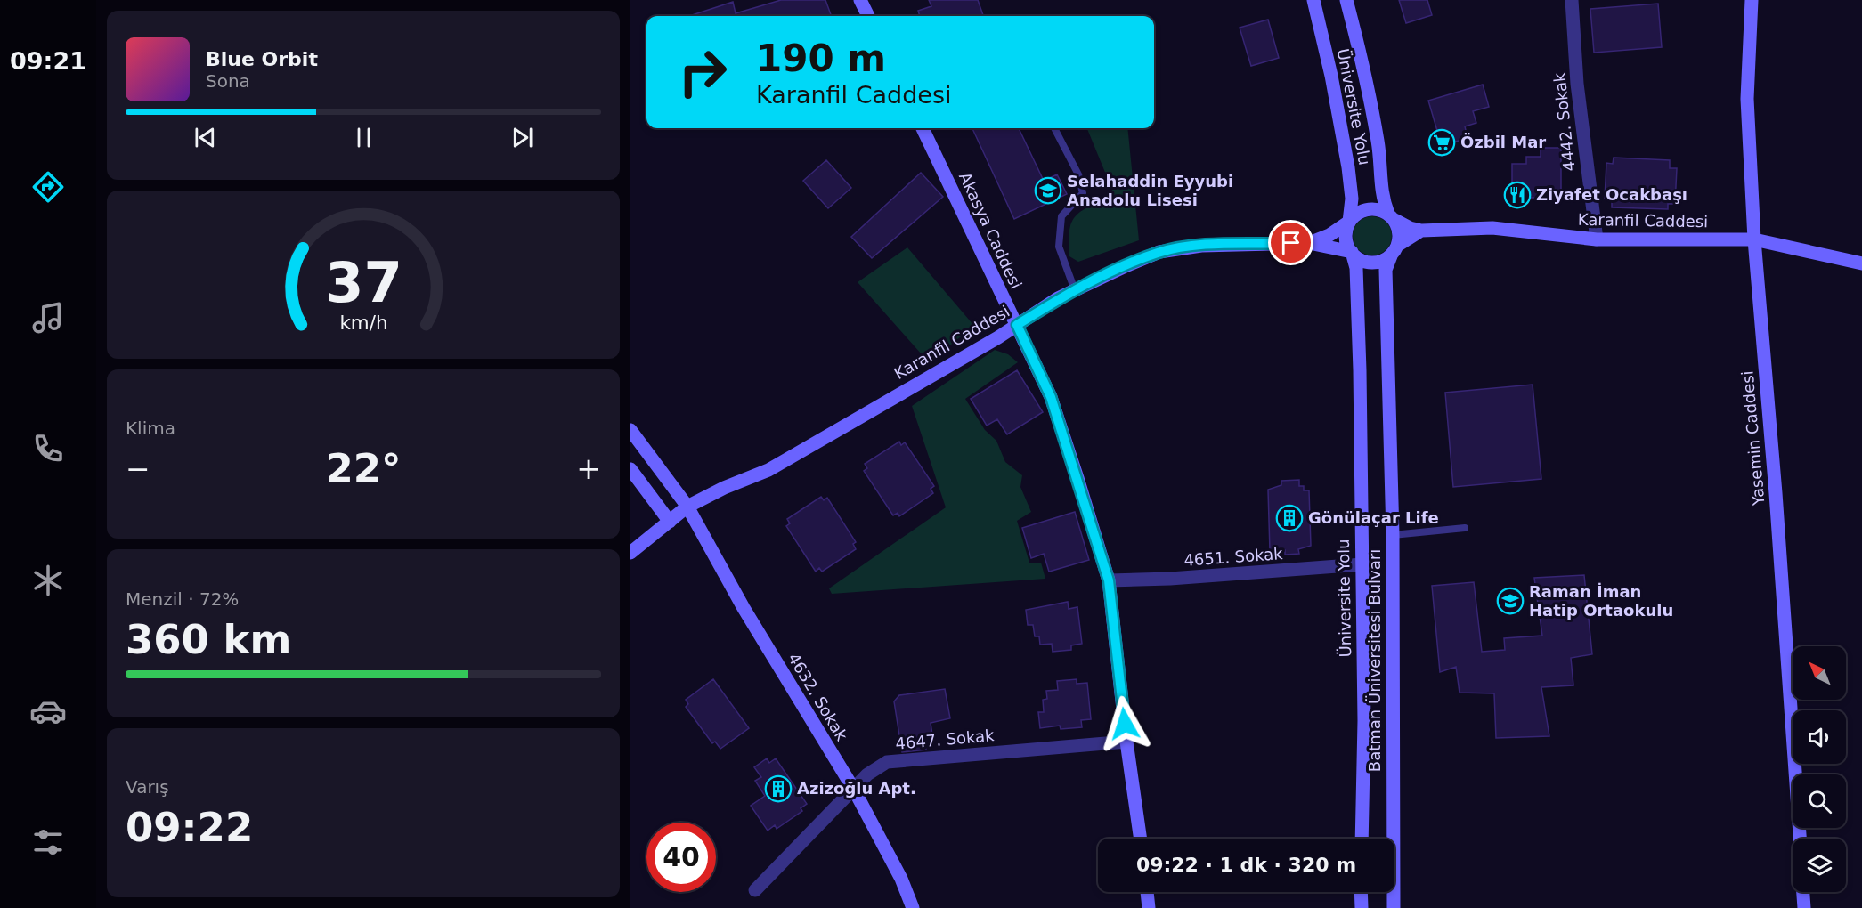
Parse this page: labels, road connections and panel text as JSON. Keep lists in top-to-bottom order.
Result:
{
  "streets": {
    "street": [
      "Üniversite Yolu",
      "4442. Sokak",
      "Karanfil Caddesi",
      "Akasya Caddesi",
      "Yasemin Caddesi",
      "4651. Sokak",
      "Batman Üniversitesi Bulvarı",
      "4632. Sokak",
      "4647. Sokak"
    ]
  },
  "crossings": [
    ["Üniversite Yolu", "4651. Sokak"],
    ["Üniversite Yolu", "Batman Üniversitesi Bulvarı"],
    ["4442. Sokak", "Karanfil Caddesi"],
    ["Karanfil Caddesi", "Akasya Caddesi"],
    ["Karanfil Caddesi", "Yasemin Caddesi"],
    ["Karanfil Caddesi", "4632. Sokak"],
    ["Akasya Caddesi", "4651. Sokak"],
    ["Akasya Caddesi", "4647. Sokak"],
    ["4632. Sokak", "4647. Sokak"]
  ],
  "places": {
    "supermarket": ["Özbil Mar"],
    "school or university": ["Selahaddin Eyyubi Anadolu Lisesi", "Raman İman Hatip Ortaokulu"],
    "restaurant": ["Ziyafet Ocakbaşı"],
    "building": ["Gönülaçar Life", "Azizoğlu Apt."]
  },
  "north": "top left",
  "page": {
    "tabs": "09:21",
    "turn": ["190 m", "Karanfil Caddesi"],
    "song": ["Blue Orbit", "Sona"],
    "tile": [
      "Klima",
      ["Menzil · 72%", "360 km"],
      ["Varış", "09:22"]
    ],
    "heat": ["−", "22°", "+"],
    "limit": "40",
    "trip": "09:22 · 1 dk · 320 m",
    "gauge": ["37", "km/h"]
  }
}
